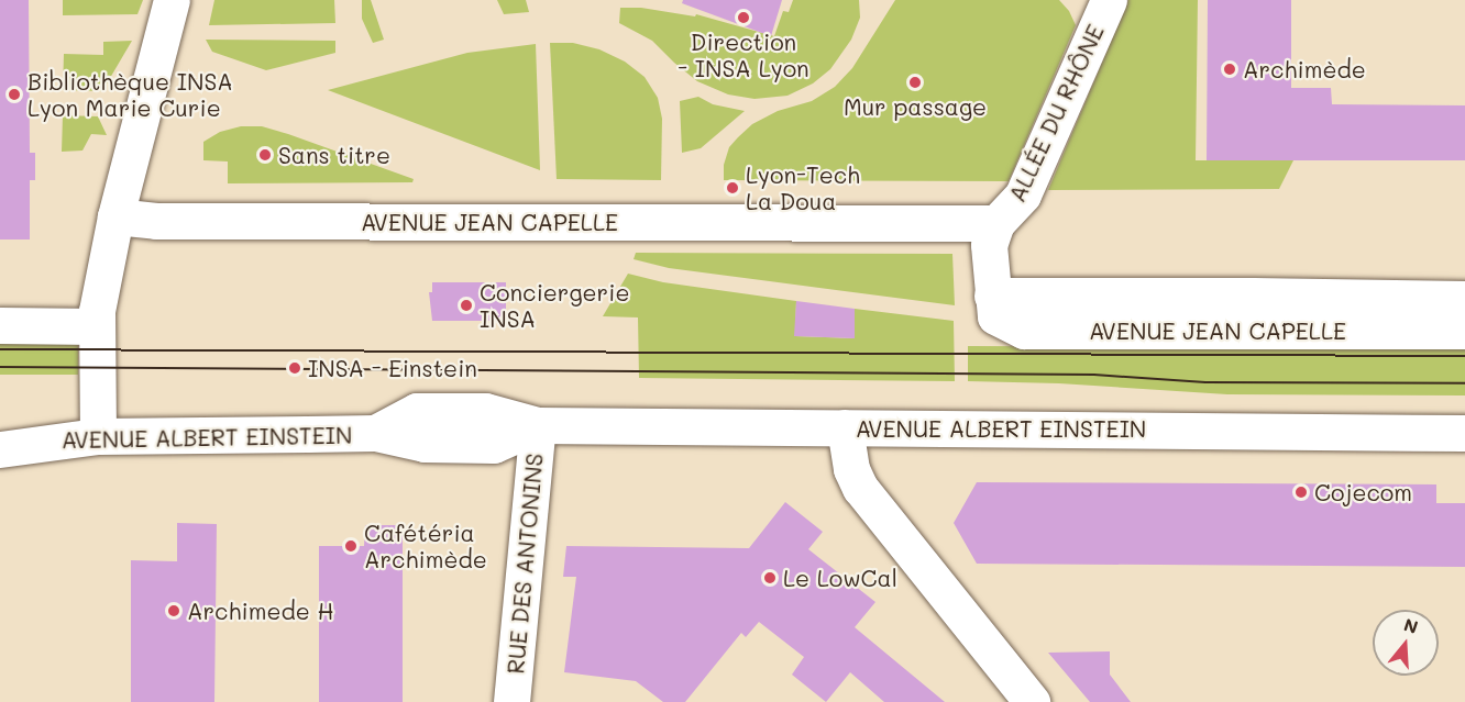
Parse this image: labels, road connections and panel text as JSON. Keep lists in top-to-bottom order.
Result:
{
  "streets": {
    "street": [
      "ALLÉE DU RHÔNE",
      "AVENUE JEAN CAPELLE",
      "AVENUE ALBERT EINSTEIN",
      "RUE DES ANTONINS"
    ]
  },
  "crossings": [
    ["ALLÉE DU RHÔNE", "AVENUE JEAN CAPELLE"],
    ["AVENUE ALBERT EINSTEIN", "RUE DES ANTONINS"]
  ],
  "places": [
    "Direction - INSA Lyon",
    "Archimède",
    "Mur passage",
    "Bibliothèque INSA Lyon Marie Curie",
    "Sans titre",
    "Lyon-Tech La Doua",
    "Conciergerie INSA",
    "INSA - Einstein",
    "Cojecom",
    "Cafétéria Archimède",
    "Le LowCal",
    "Archimede H"
  ],
  "north": "top"
}
